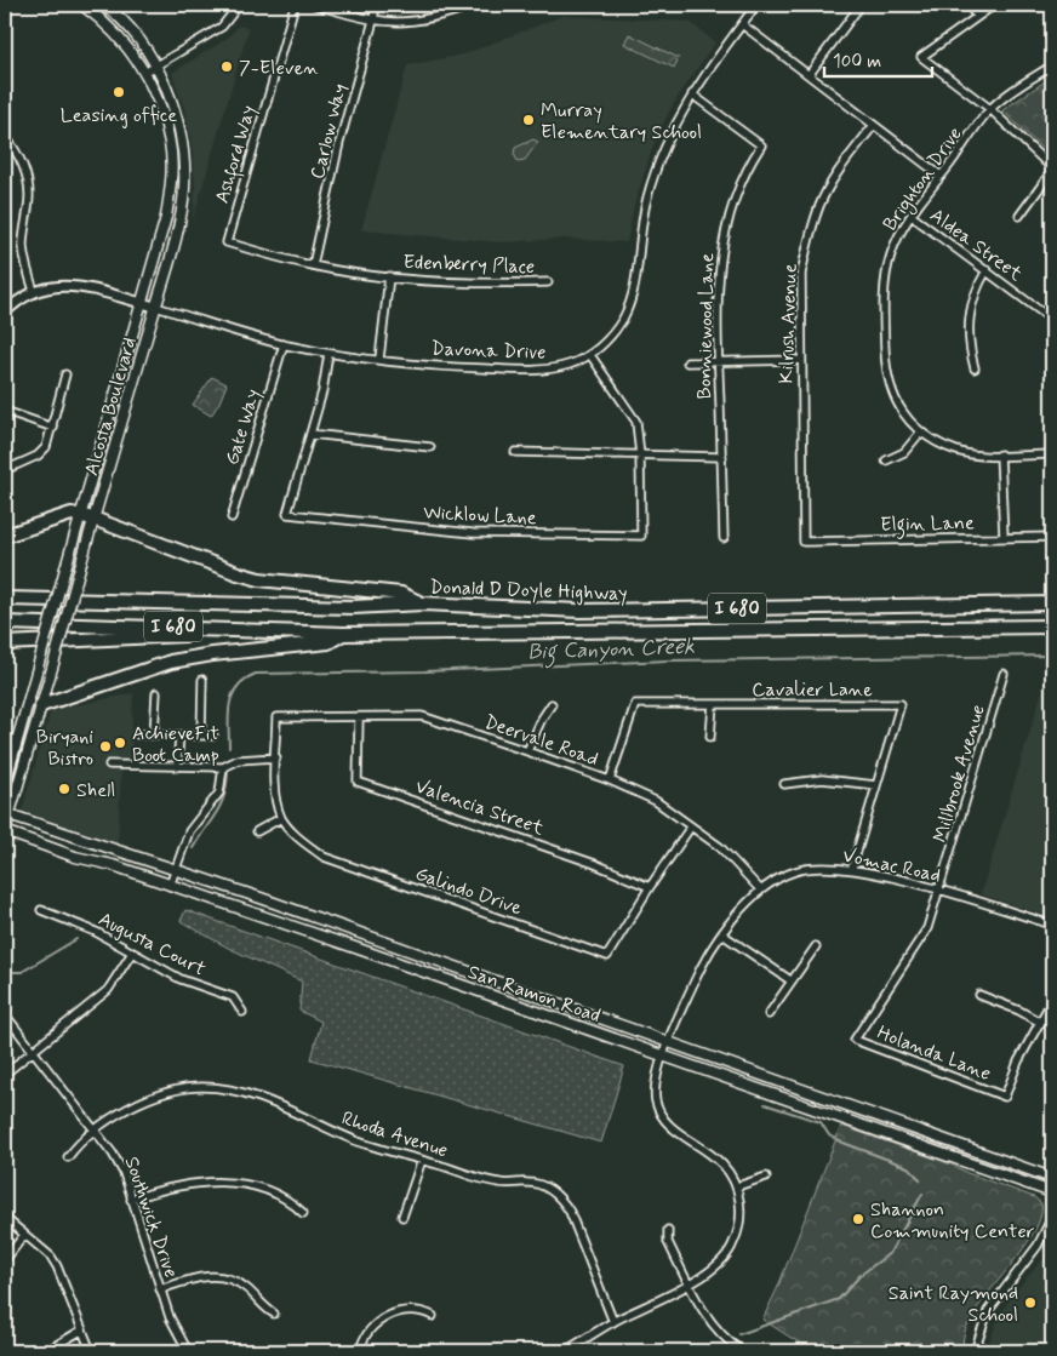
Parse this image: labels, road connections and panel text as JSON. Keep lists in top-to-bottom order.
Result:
{
  "streets": {
    "highway": ["Donald D Doyle Highway", "I 680"],
    "main road": ["Alcosta Boulevard", "San Ramon Road"],
    "street": [
      "Carlow Way",
      "Ashford Way",
      "Brighton Drive",
      "Aldea Street",
      "Edenberry Place",
      "Kilrush Avenue",
      "Bonniewood Lane",
      "Davona Drive",
      "Gate Way",
      "Wicklow Lane",
      "Elgin Lane",
      "Cavalier Lane",
      "Deervale Road",
      "Millbrook Avenue",
      "Valencia Street",
      "Vomac Road",
      "Galindo Drive",
      "Augusta Court",
      "Holanda Lane",
      "Rhoda Avenue",
      "Southwick Drive"
    ]
  },
  "crossings": [
    ["Carlow Way", "Edenberry Place"],
    ["Ashford Way", "Edenberry Place"],
    ["Brighton Drive", "Aldea Street"],
    ["Kilrush Avenue", "Elgin Lane"],
    ["Bonniewood Lane", "Davona Drive"],
    ["Davona Drive", "Alcosta Boulevard"],
    ["Davona Drive", "Gate Way"],
    ["Davona Drive", "Wicklow Lane"],
    ["Alcosta Boulevard", "San Ramon Road"],
    ["Cavalier Lane", "Deervale Road"],
    ["Cavalier Lane", "Vomac Road"],
    ["Deervale Road", "Valencia Street"],
    ["Deervale Road", "Vomac Road"],
    ["Deervale Road", "Galindo Drive"],
    ["Millbrook Avenue", "Vomac Road"],
    ["Millbrook Avenue", "Holanda Lane"],
    ["Valencia Street", "Galindo Drive"],
    ["Vomac Road", "San Ramon Road"],
    ["Rhoda Avenue", "Southwick Drive"]
  ],
  "water": ["Big Canyon Creek"],
  "places": [
    "7-Eleven",
    "Leasing office",
    "Murray Elementary School",
    "AchieveFit Boot Camp",
    "Biryani Bistro",
    "Shell",
    "Shannon Community Center",
    "Saint Raymond School"
  ],
  "scale_bar": "100 m"
}
